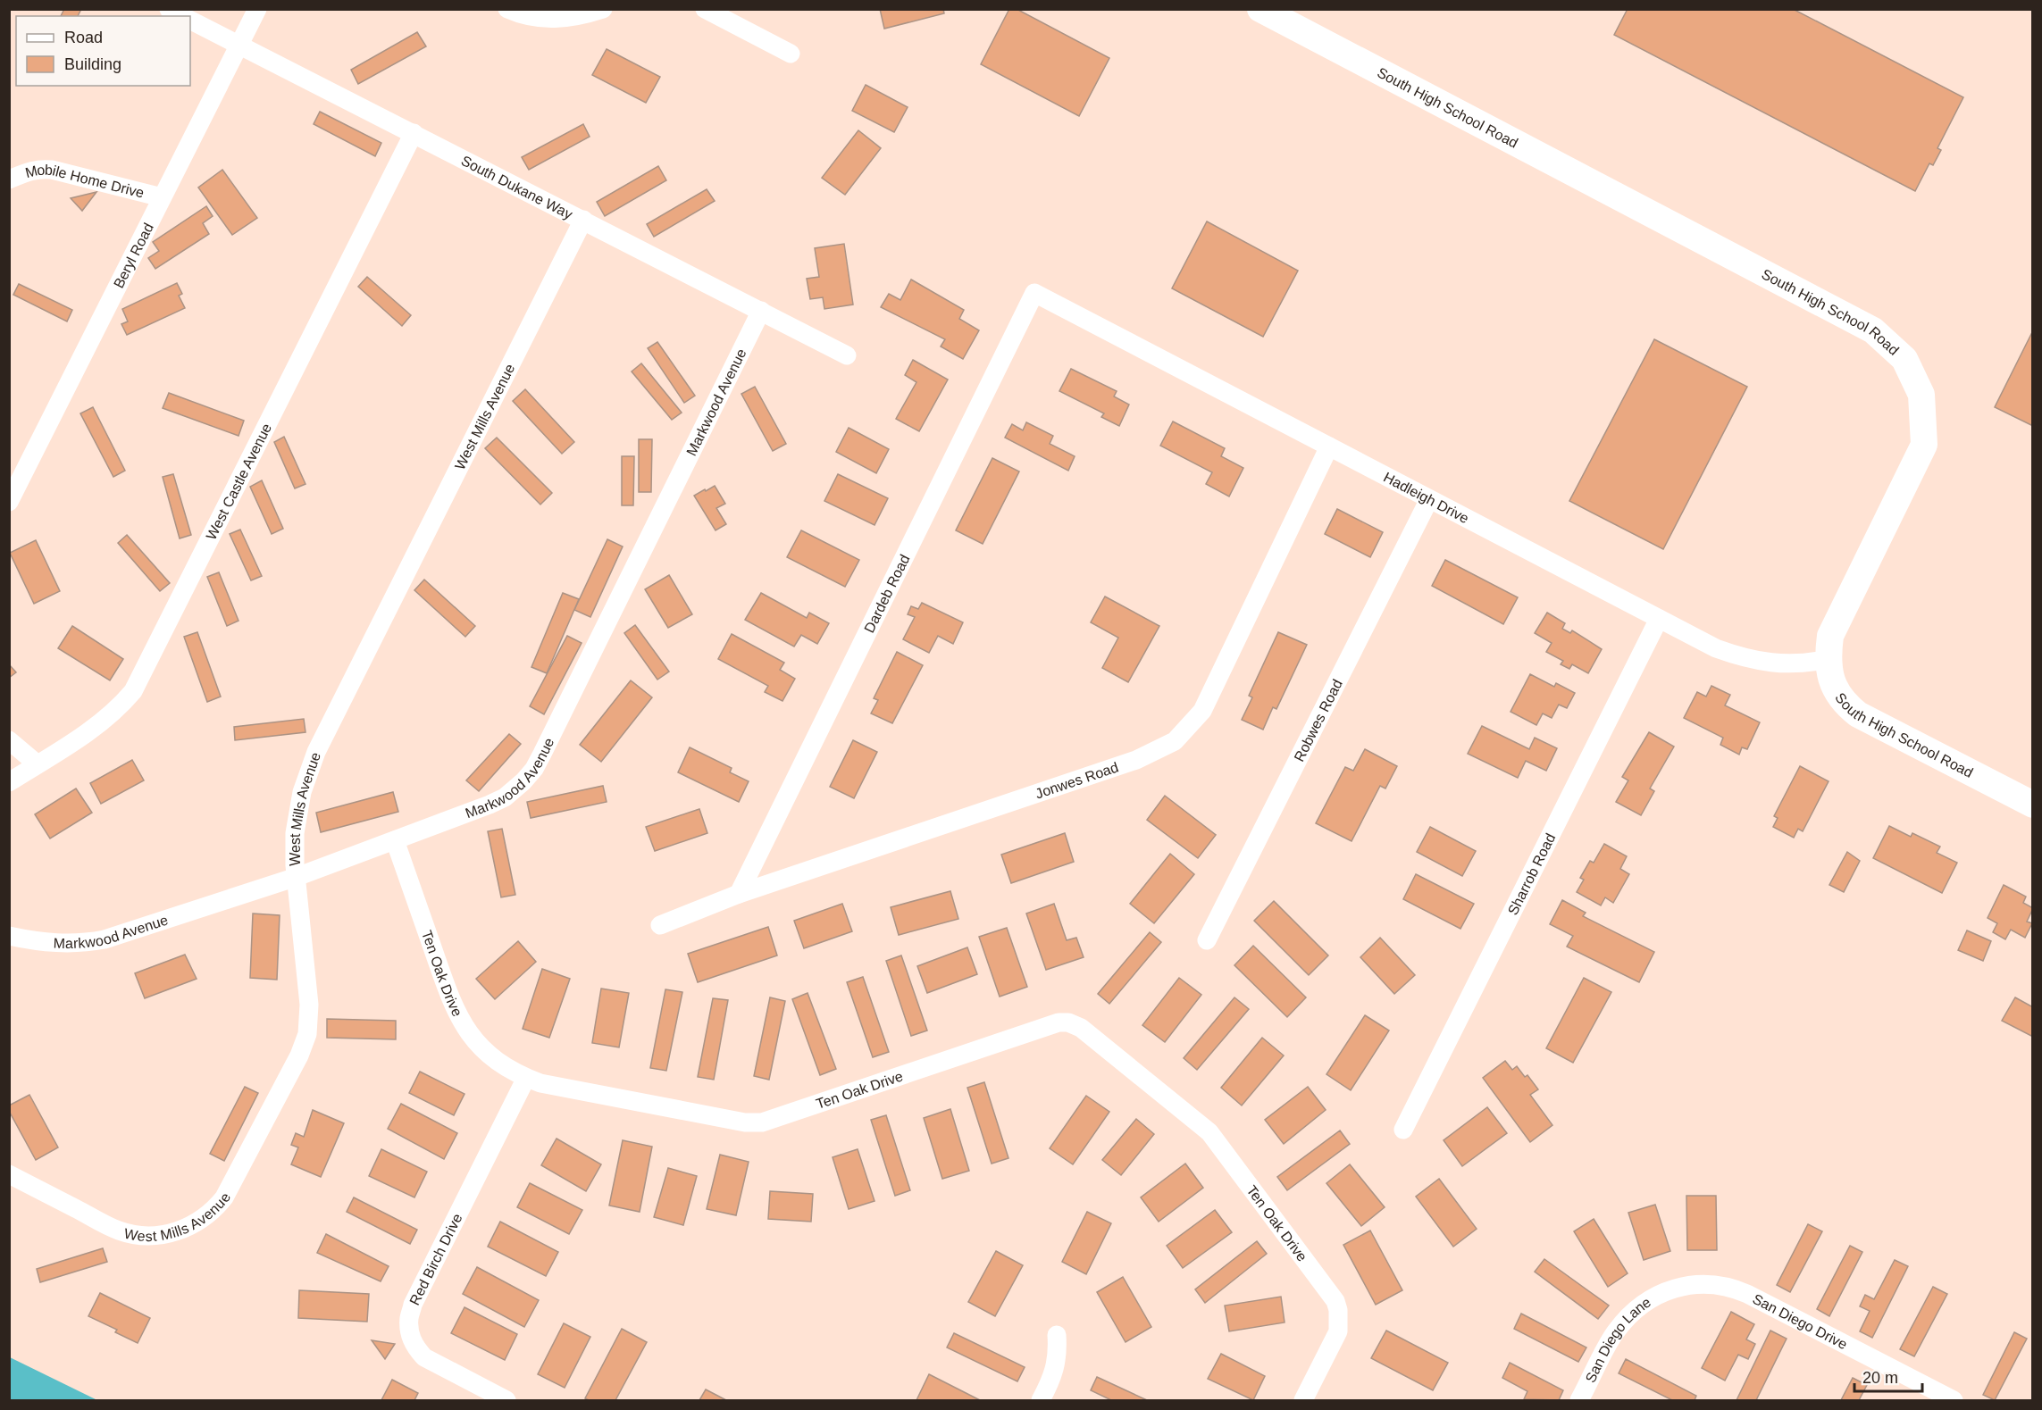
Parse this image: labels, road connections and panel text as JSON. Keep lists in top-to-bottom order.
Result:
{
  "streets": {
    "street": [
      "South High School Road",
      "Mobile Home Drive",
      "South Dukane Way",
      "Beryl Road",
      "Markwood Avenue",
      "West Mills Avenue",
      "West Castle Avenue",
      "Hadleigh Drive",
      "Dardeb Road",
      "Robwes Road",
      "Jonwes Road",
      "Sharrob Road",
      "Ten Oak Drive",
      "Red Birch Drive",
      "San Diego Drive",
      "San Diego Lane"
    ]
  },
  "crossings": [
    ["South High School Road", "Hadleigh Drive"],
    ["Mobile Home Drive", "Beryl Road"],
    ["South Dukane Way", "Beryl Road"],
    ["South Dukane Way", "Markwood Avenue"],
    ["South Dukane Way", "West Mills Avenue"],
    ["South Dukane Way", "West Castle Avenue"],
    ["Markwood Avenue", "West Mills Avenue"],
    ["Markwood Avenue", "Ten Oak Drive"],
    ["Hadleigh Drive", "Dardeb Road"],
    ["Hadleigh Drive", "Robwes Road"],
    ["Hadleigh Drive", "Jonwes Road"],
    ["Hadleigh Drive", "Sharrob Road"],
    ["Dardeb Road", "Jonwes Road"],
    ["Ten Oak Drive", "Red Birch Drive"],
    ["San Diego Drive", "San Diego Lane"]
  ],
  "legend": ["Road", "Building"],
  "scale_bar": "20 m"
}
